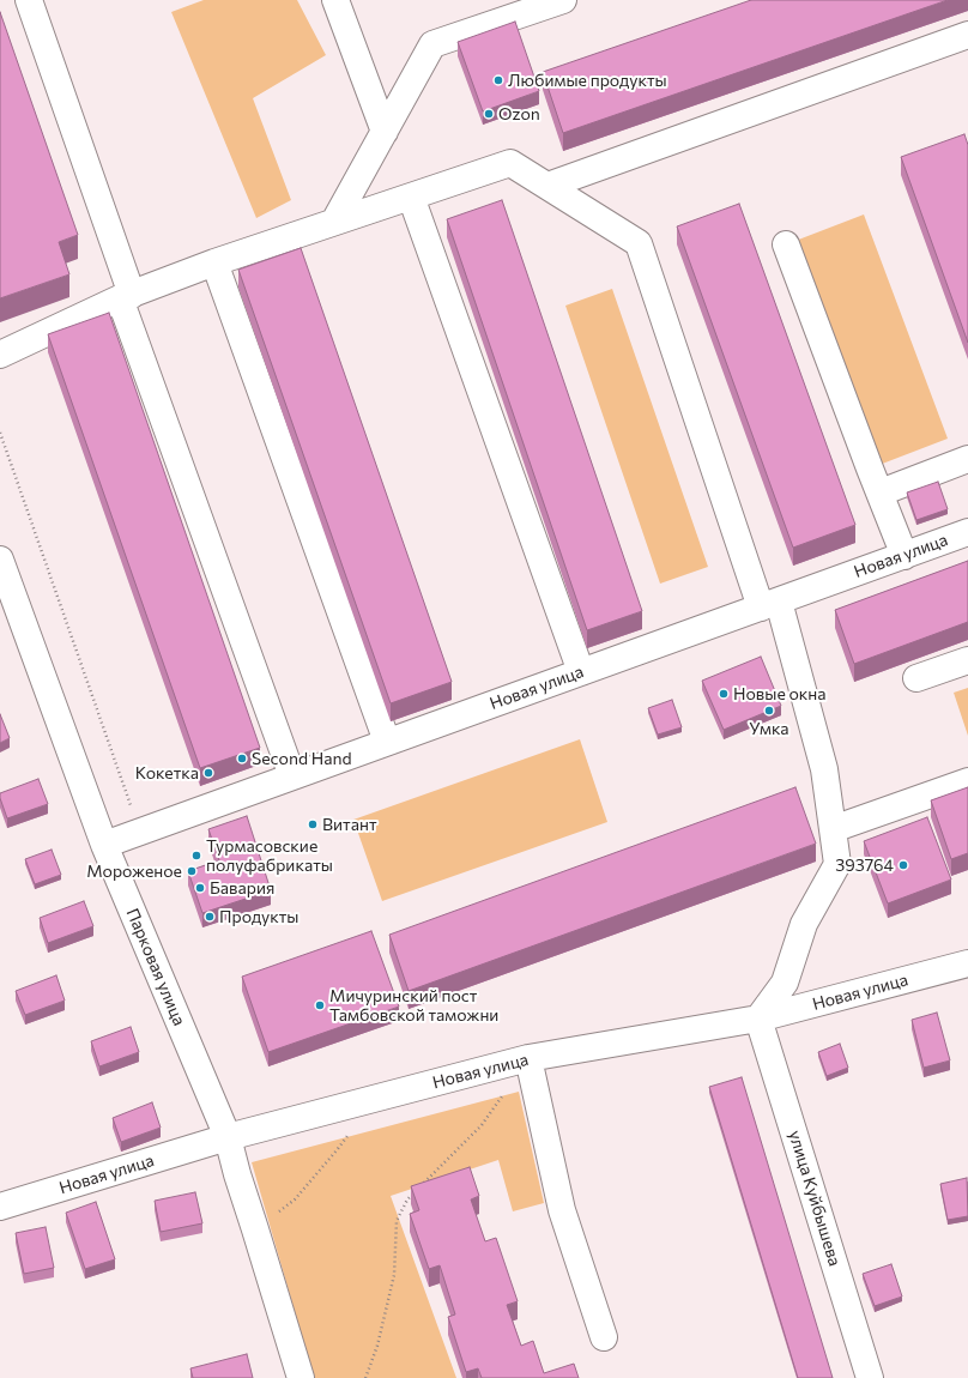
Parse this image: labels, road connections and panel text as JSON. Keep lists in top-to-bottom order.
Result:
{
  "streets": {
    "street": ["Новая улица", "Парковая улица", "улица Куйбышева"]
  },
  "crossings": [
    ["Новая улица", "Парковая улица"],
    ["Новая улица", "улица Куйбышева"]
  ],
  "places": [
    "Любимые продукты",
    "Ozon",
    "Новые окна",
    "Умка",
    "Second Hand",
    "Кокетка",
    "Витант",
    "Турмасовские полуфабрикаты",
    "393764",
    "Мороженое",
    "Бавария",
    "Продукты",
    "Мичуринский пост Тамбовской таможни"
  ]
}
